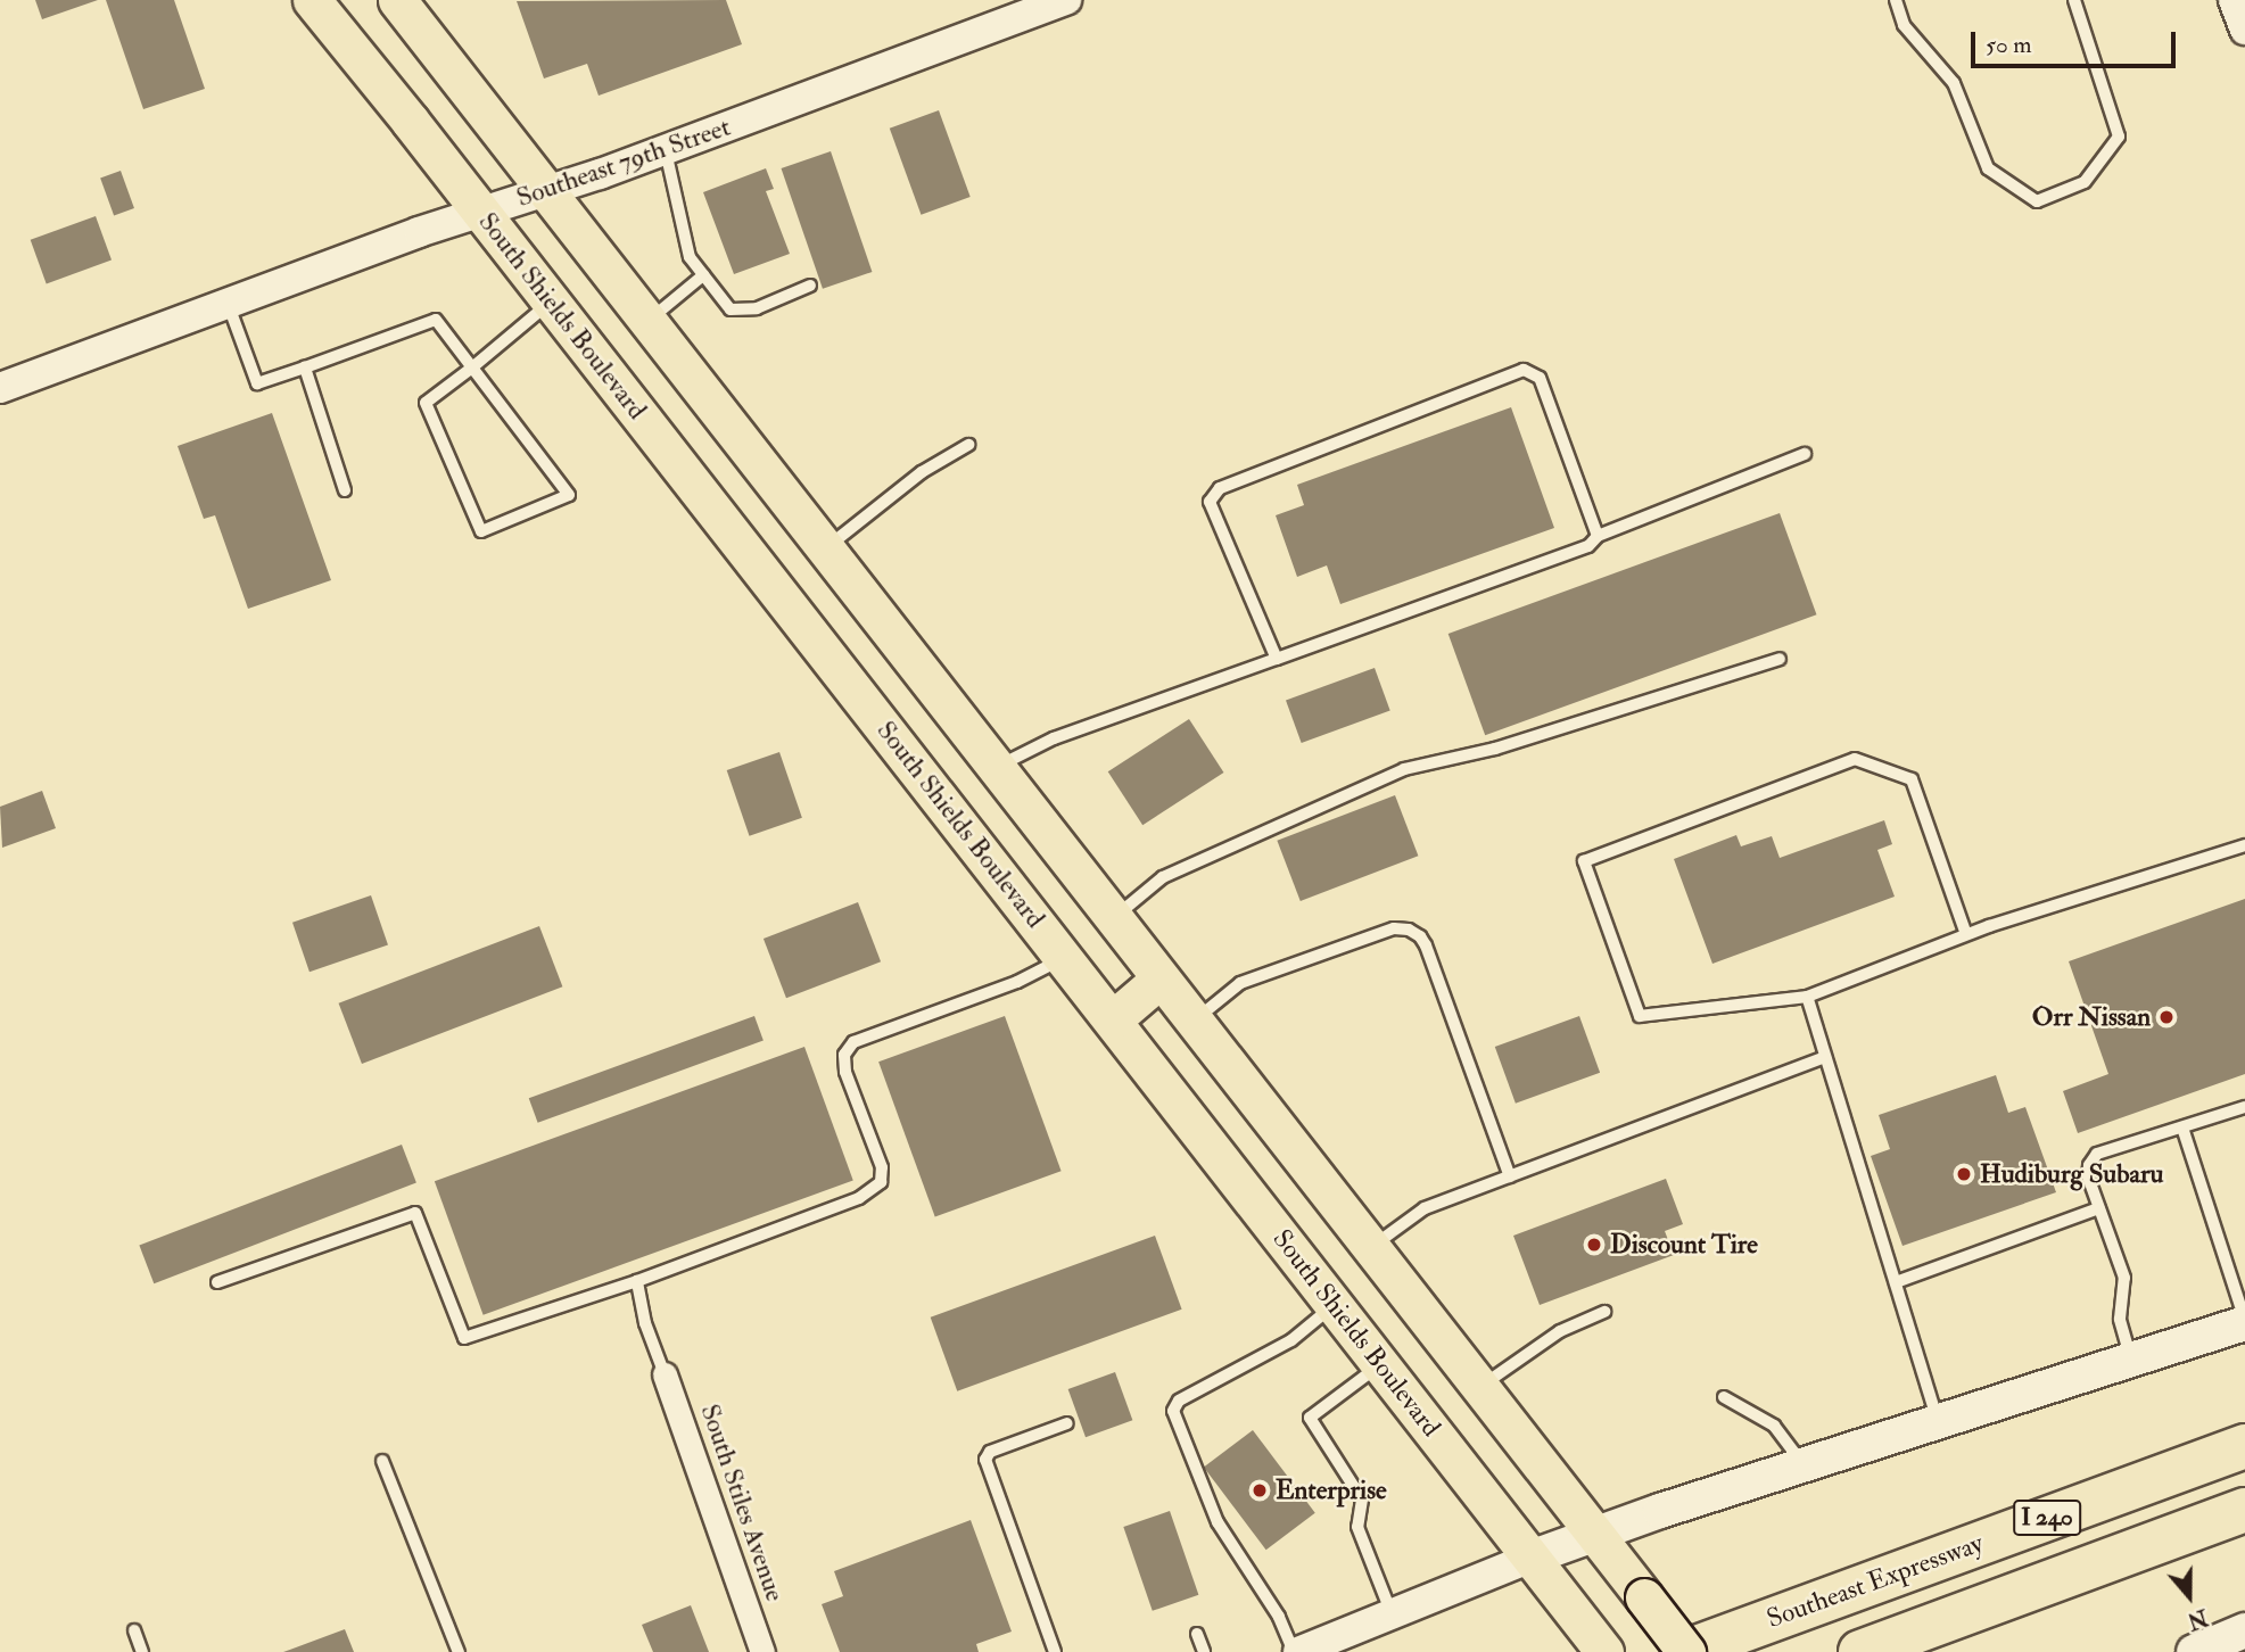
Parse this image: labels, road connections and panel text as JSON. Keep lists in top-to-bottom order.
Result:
{
  "streets": {
    "highway": ["I 240", "Southeast Expressway"],
    "main road": ["South Shields Boulevard"],
    "street": ["Southeast 79th Street", "South Stiles Avenue"]
  },
  "crossings": [
    ["Southeast 79th Street", "South Shields Boulevard"]
  ],
  "places": [
    "Orr Nissan",
    "Hudiburg Subaru",
    "Discount Tire",
    "Enterprise"
  ],
  "scale_bar": "50 m",
  "north": "bottom"
}
